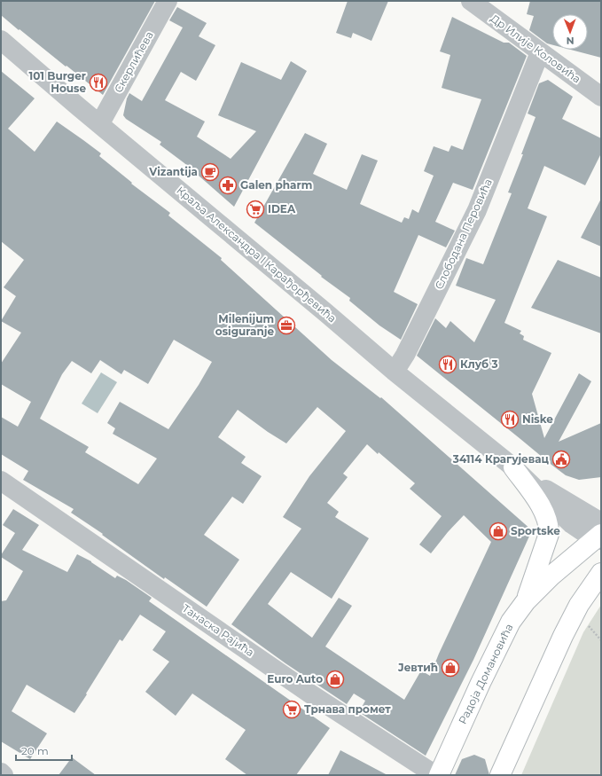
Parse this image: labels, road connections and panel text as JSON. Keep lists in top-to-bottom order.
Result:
{
  "streets": {
    "main road": ["Радоја Домановића"],
    "street": [
      "Др Илије Коловића",
      "Скерлићева",
      "Слободана Перовића",
      "Краља Александра I Карађорђевића",
      "Танаска Рајића"
    ]
  },
  "crossings": [
    ["Др Илије Коловића", "Слободана Перовића"],
    ["Скерлићева", "Краља Александра I Карађорђевића"],
    ["Слободана Перовића", "Краља Александра I Карађорђевића"],
    ["Краља Александра I Карађорђевића", "Радоја Домановића"],
    ["Танаска Рајића", "Радоја Домановића"]
  ],
  "places": {
    "restaurant": ["101 Burger House", "Клуб 3", "Niske"],
    "cafe": ["Vizantija"],
    "pharmacy": ["Galen pharm"],
    "supermarket": ["IDEA", "Трнава промет"],
    "office": ["Milenijum osiguranje"],
    "public building": ["34114 Крагујевац"],
    "shop": ["Sportske", "Јевтић", "Euro Auto"]
  },
  "scale_bar": "20 m",
  "north": "bottom"
}
